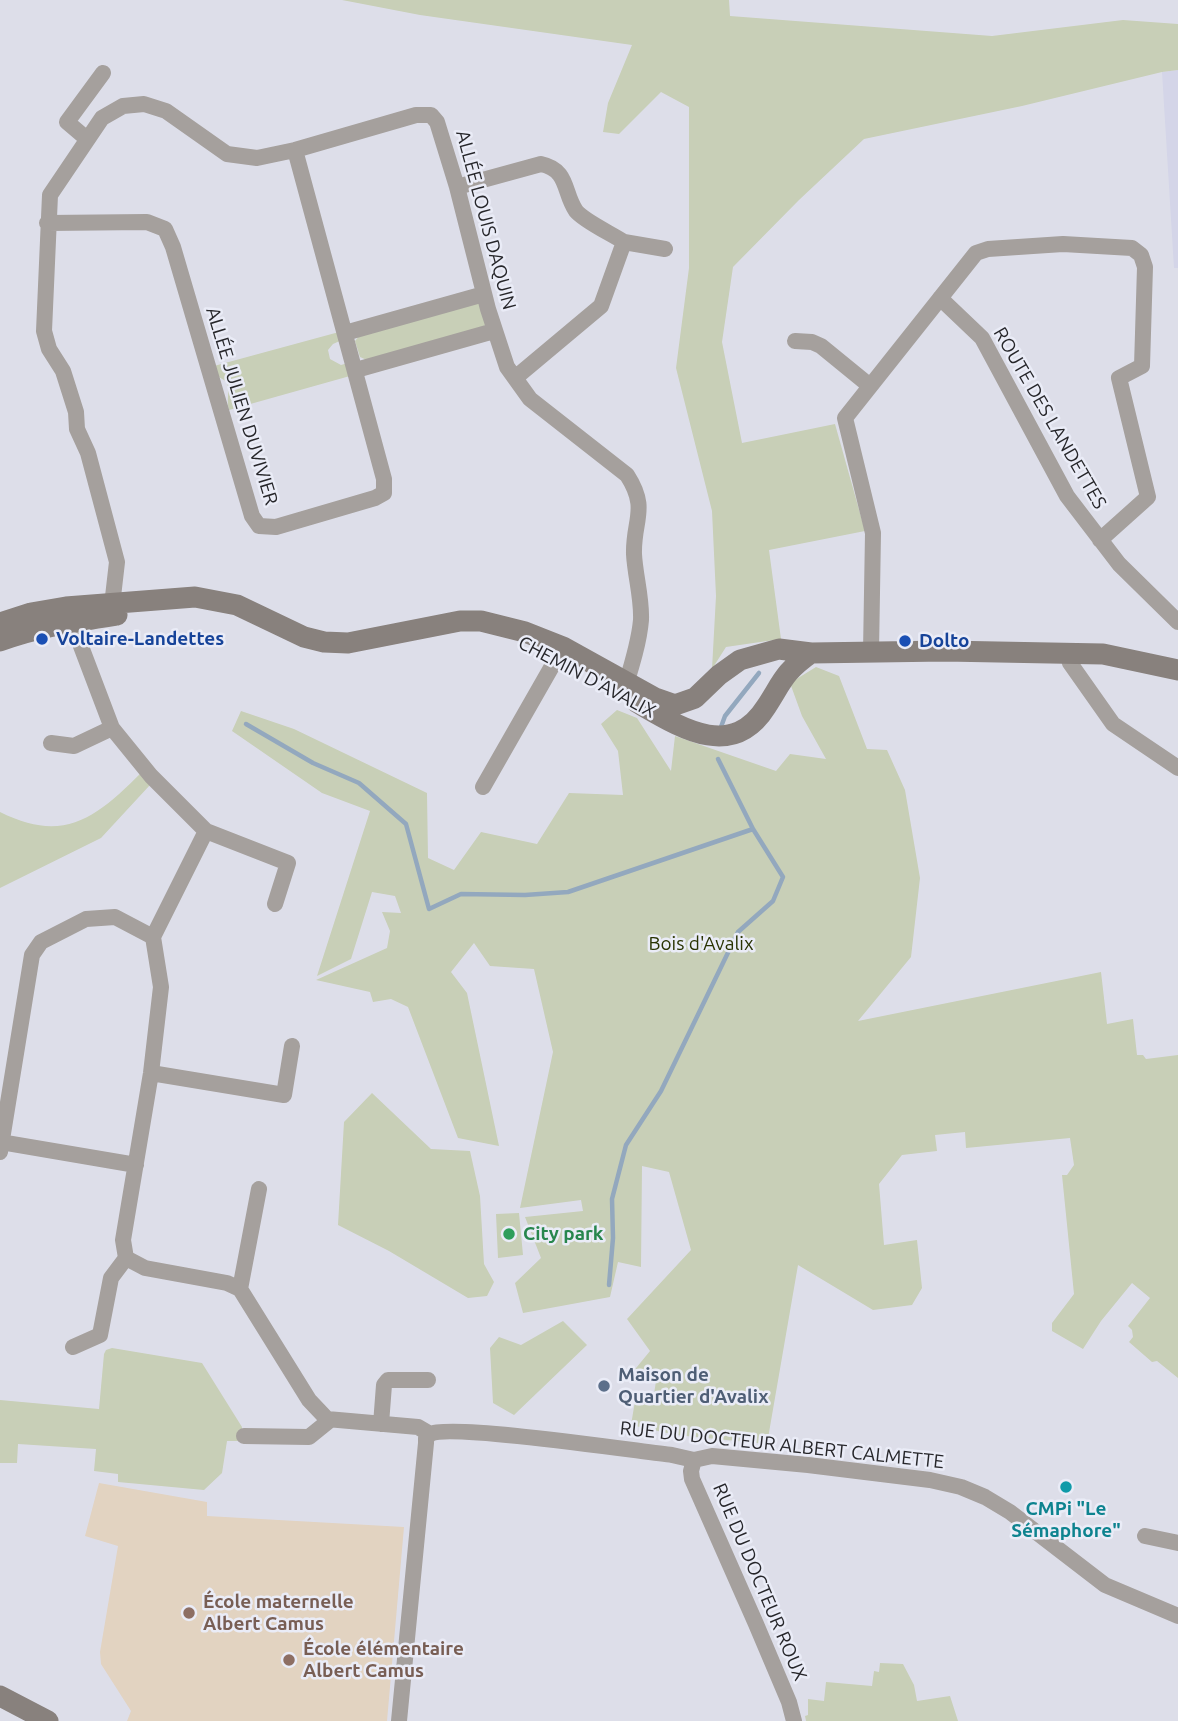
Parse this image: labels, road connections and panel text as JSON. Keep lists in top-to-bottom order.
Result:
{
  "streets": {
    "street": [
      "ALLÉE LOUIS DAQUIN",
      "ALLÉE JULIEN DUVIVIER",
      "ROUTE DES LANDETTES",
      "CHEMIN D'AVALIX",
      "RUE DU DOCTEUR ALBERT CALMETTE",
      "RUE DU DOCTEUR ROUX"
    ]
  },
  "crossings": [
    ["ALLÉE LOUIS DAQUIN", "ALLÉE JULIEN DUVIVIER"],
    ["ALLÉE LOUIS DAQUIN", "CHEMIN D'AVALIX"],
    ["RUE DU DOCTEUR ALBERT CALMETTE", "RUE DU DOCTEUR ROUX"]
  ],
  "parks": ["Bois d'Avalix"],
  "places": [
    "Voltaire-Landettes",
    "Dolto",
    "City park",
    "Maison de Quartier d'Avalix",
    "CMPi \"Le Sémaphore\"",
    "École maternelle Albert Camus",
    "École élémentaire Albert Camus"
  ]
}
